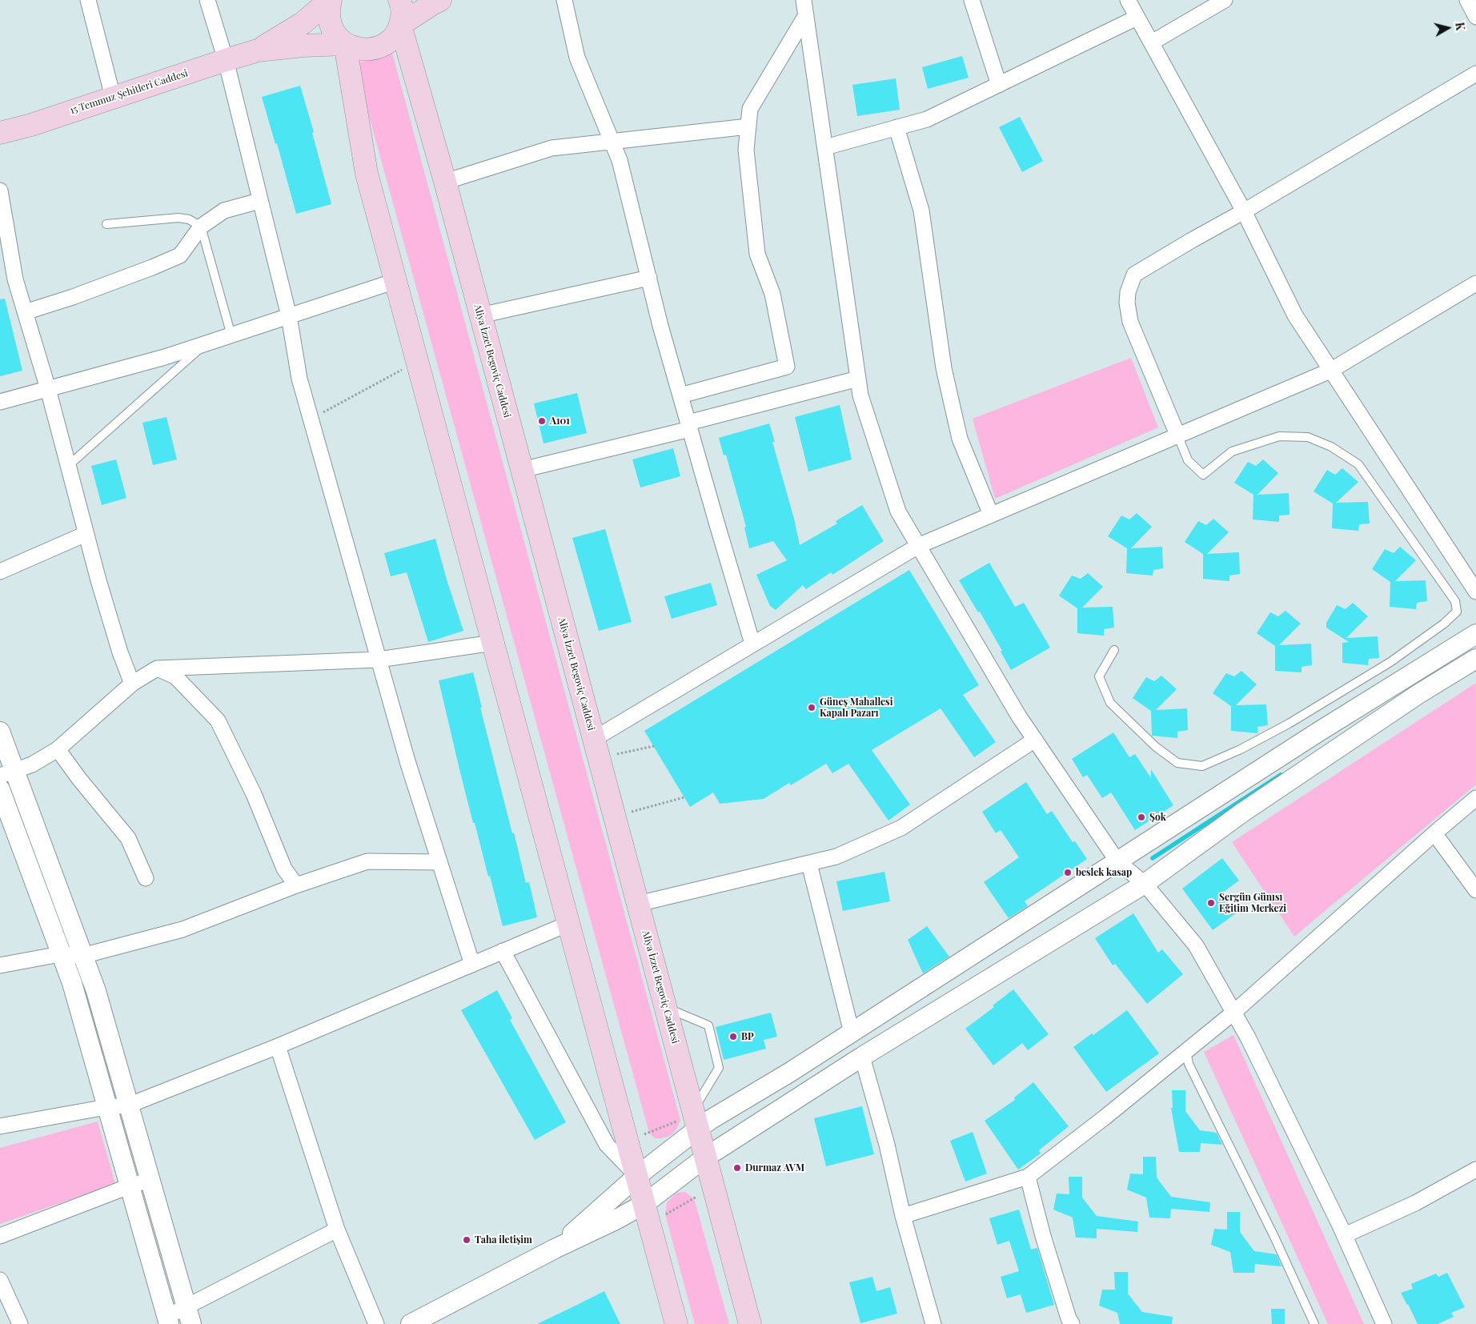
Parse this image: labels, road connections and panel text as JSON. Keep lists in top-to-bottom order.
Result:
{
  "streets": {
    "main road": ["15 Temmuz Şehitleri Caddesi", "Aliya İzzet Begoviç Caddesi"]
  },
  "places": [
    "A101",
    "Güneş Mahallesi Kapalı Pazarı",
    "Şok",
    "beslek kasap",
    "Sergün Günısı Eğitim Merkezi",
    "BP",
    "Durmaz AVM",
    "Taha iletişim"
  ],
  "north": "right"
}
